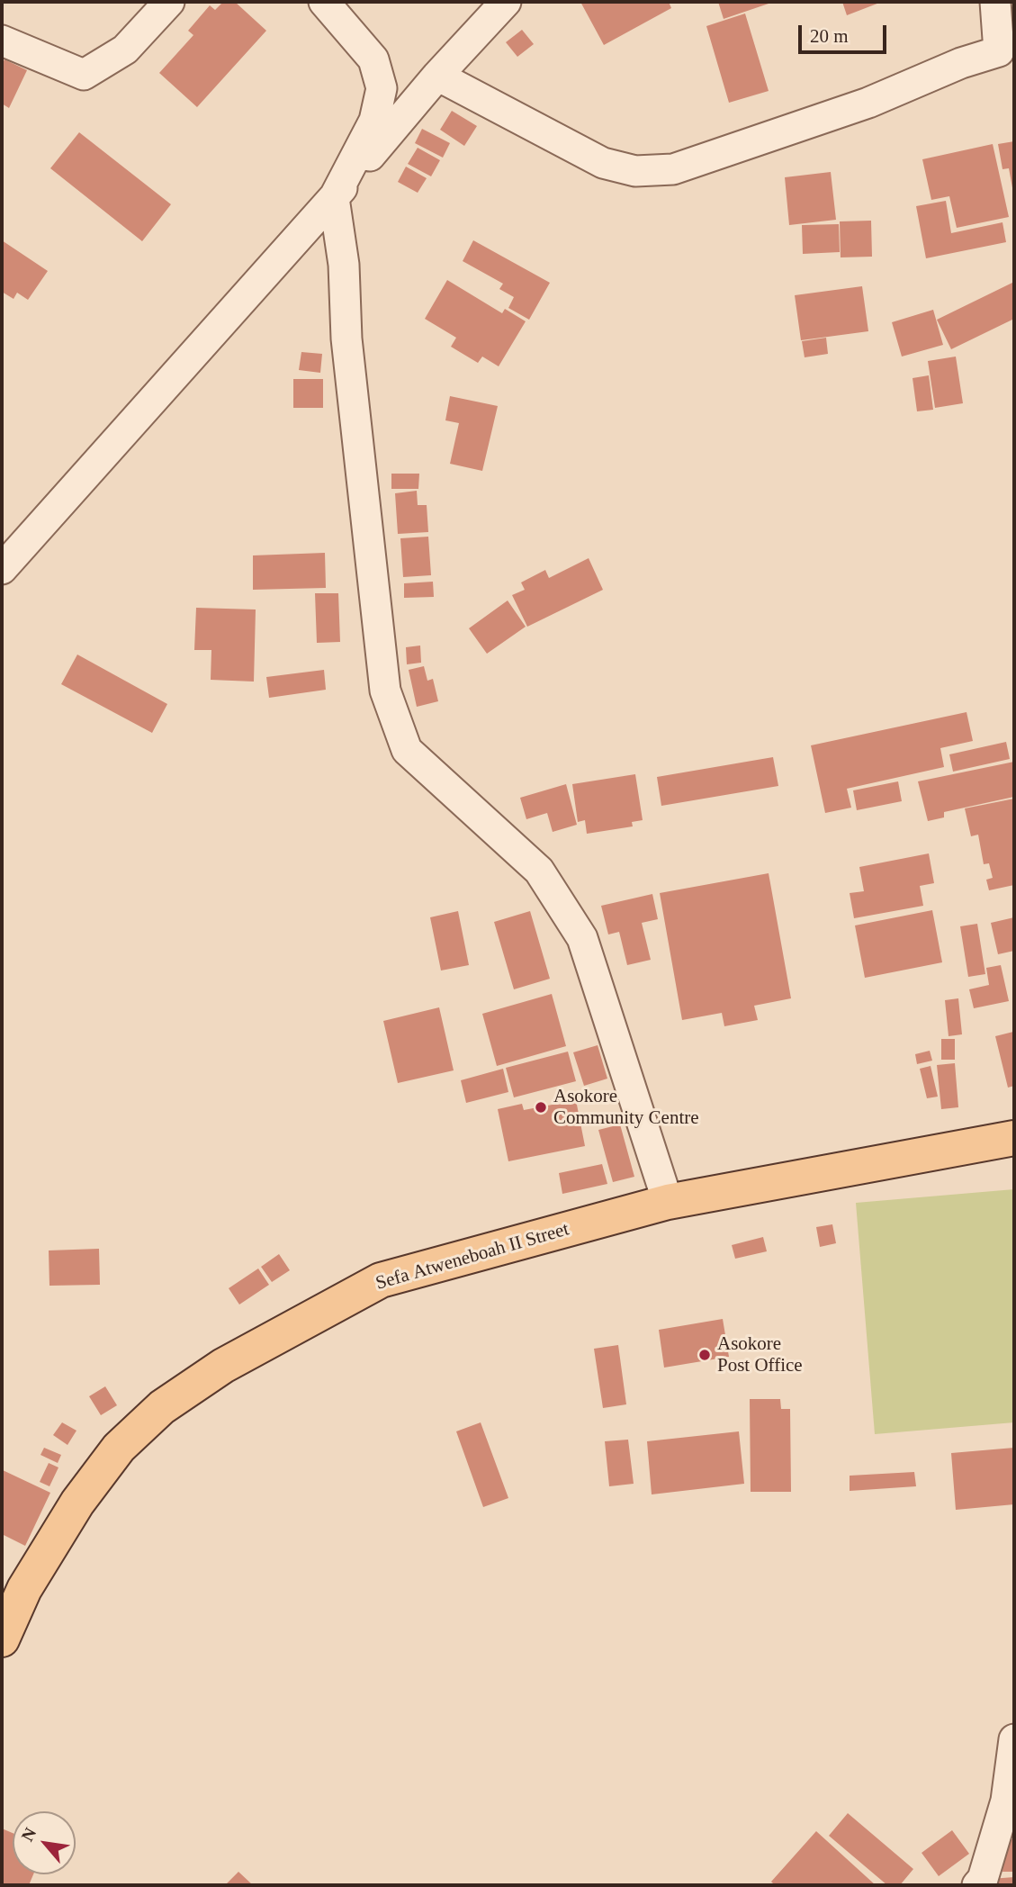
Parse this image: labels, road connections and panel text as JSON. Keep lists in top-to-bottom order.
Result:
{
  "streets": {
    "main road": ["Sefa Atweneboah II Street"]
  },
  "places": ["Asokore Community Centre", "Asokore Post Office"],
  "scale_bar": "20 m",
  "north": "top left"
}
